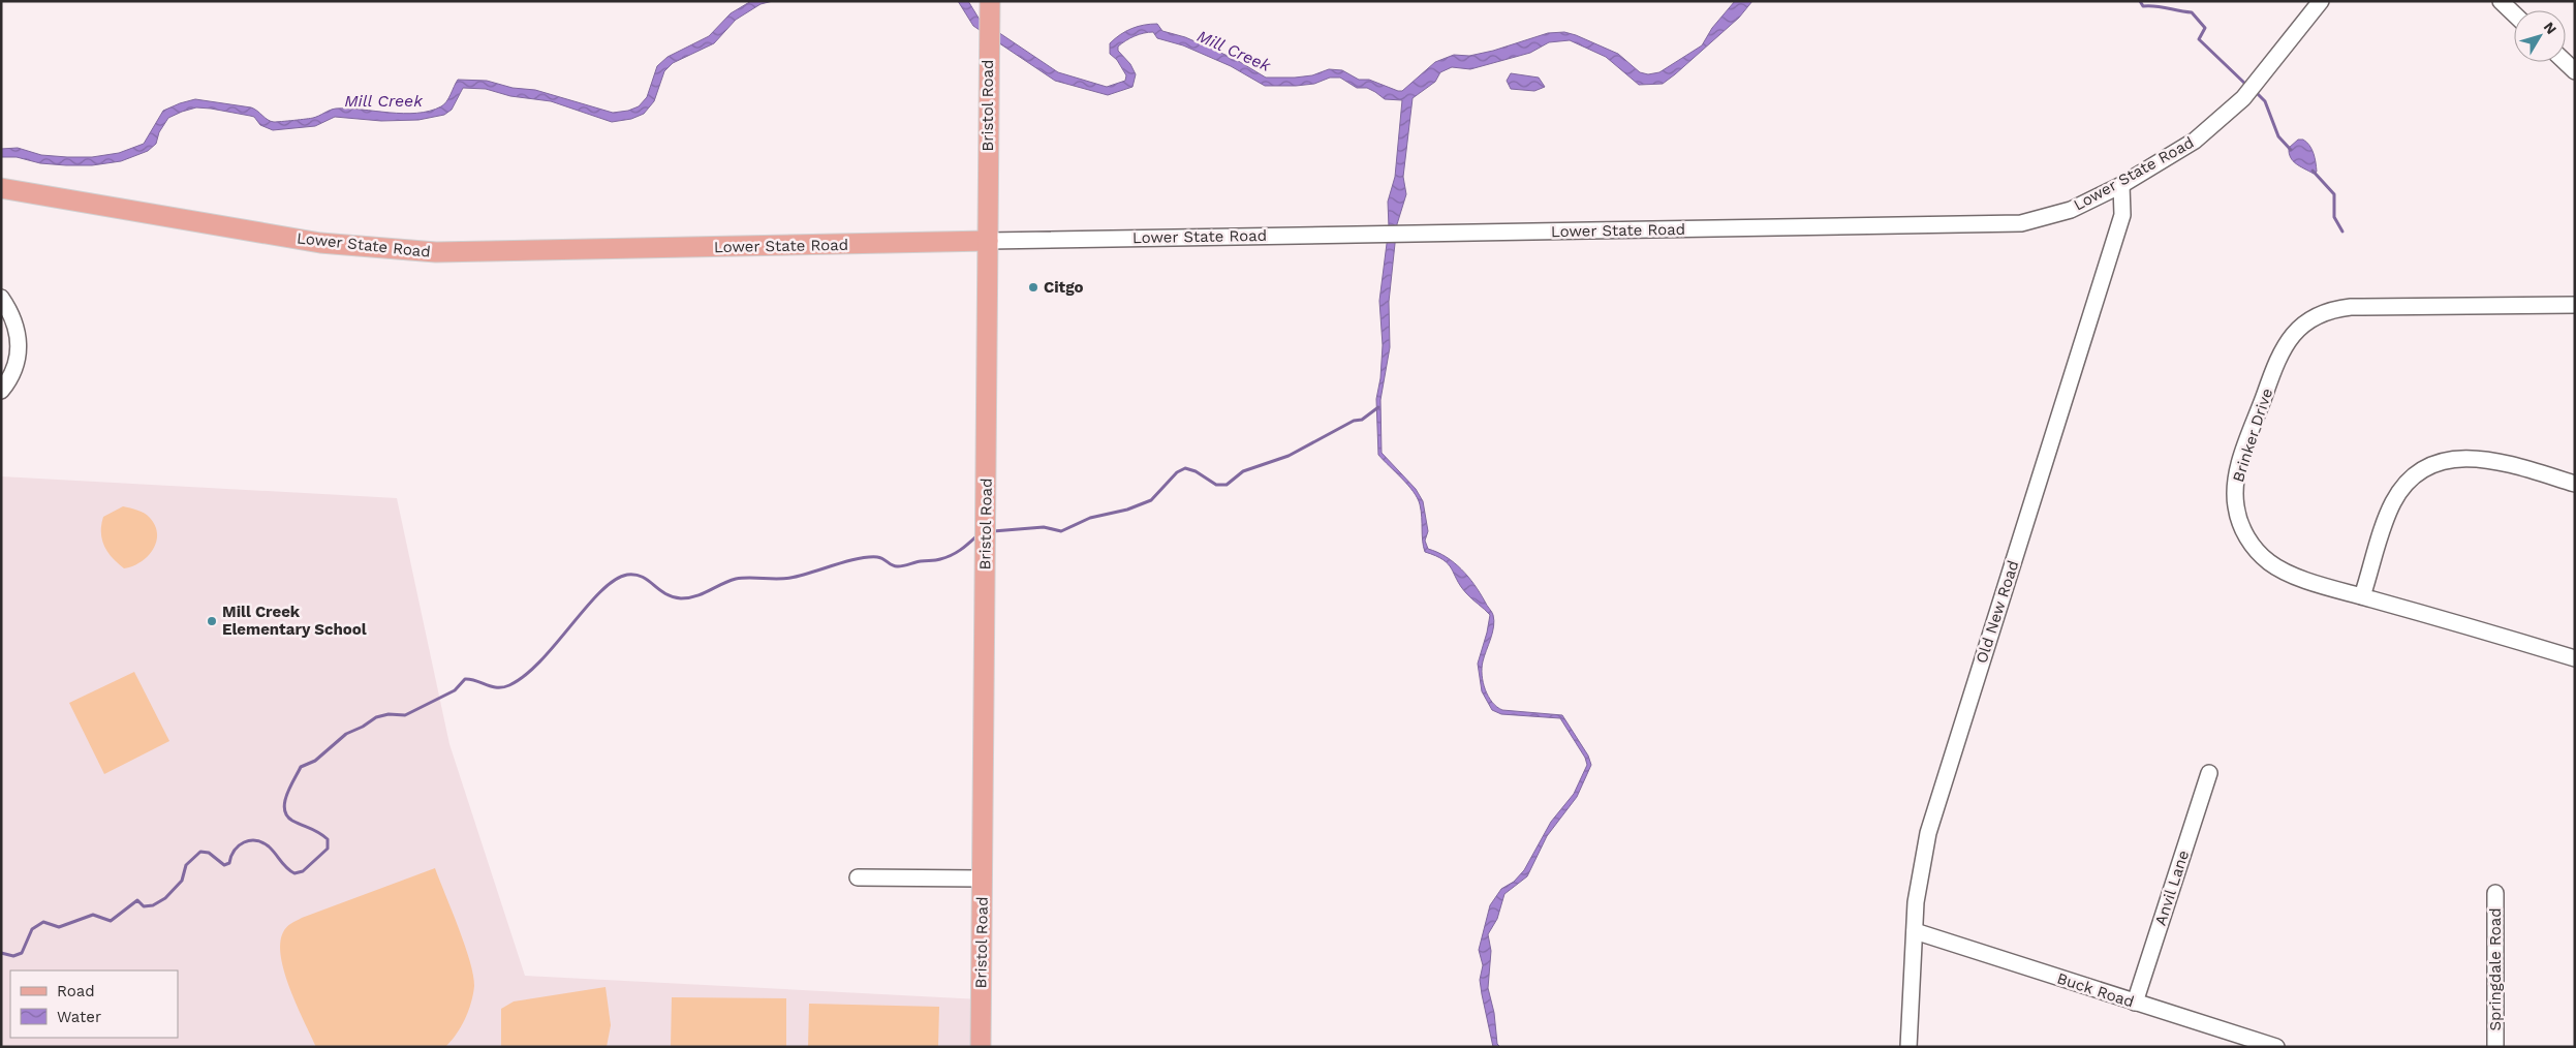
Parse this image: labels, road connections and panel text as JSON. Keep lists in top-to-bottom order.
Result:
{
  "streets": {
    "main road": ["Bristol Road", "Lower State Road"],
    "street": [
      "Brinker Drive",
      "Old New Road",
      "Anvil Lane",
      "Springdale Road",
      "Buck Road"
    ]
  },
  "crossings": [
    ["Bristol Road", "Lower State Road"],
    ["Lower State Road", "Old New Road"],
    ["Old New Road", "Buck Road"],
    ["Anvil Lane", "Buck Road"]
  ],
  "water": ["Mill Creek"],
  "places": ["Citgo", "Mill Creek Elementary School"],
  "legend": ["Road", "Water"],
  "north": "top right"
}
